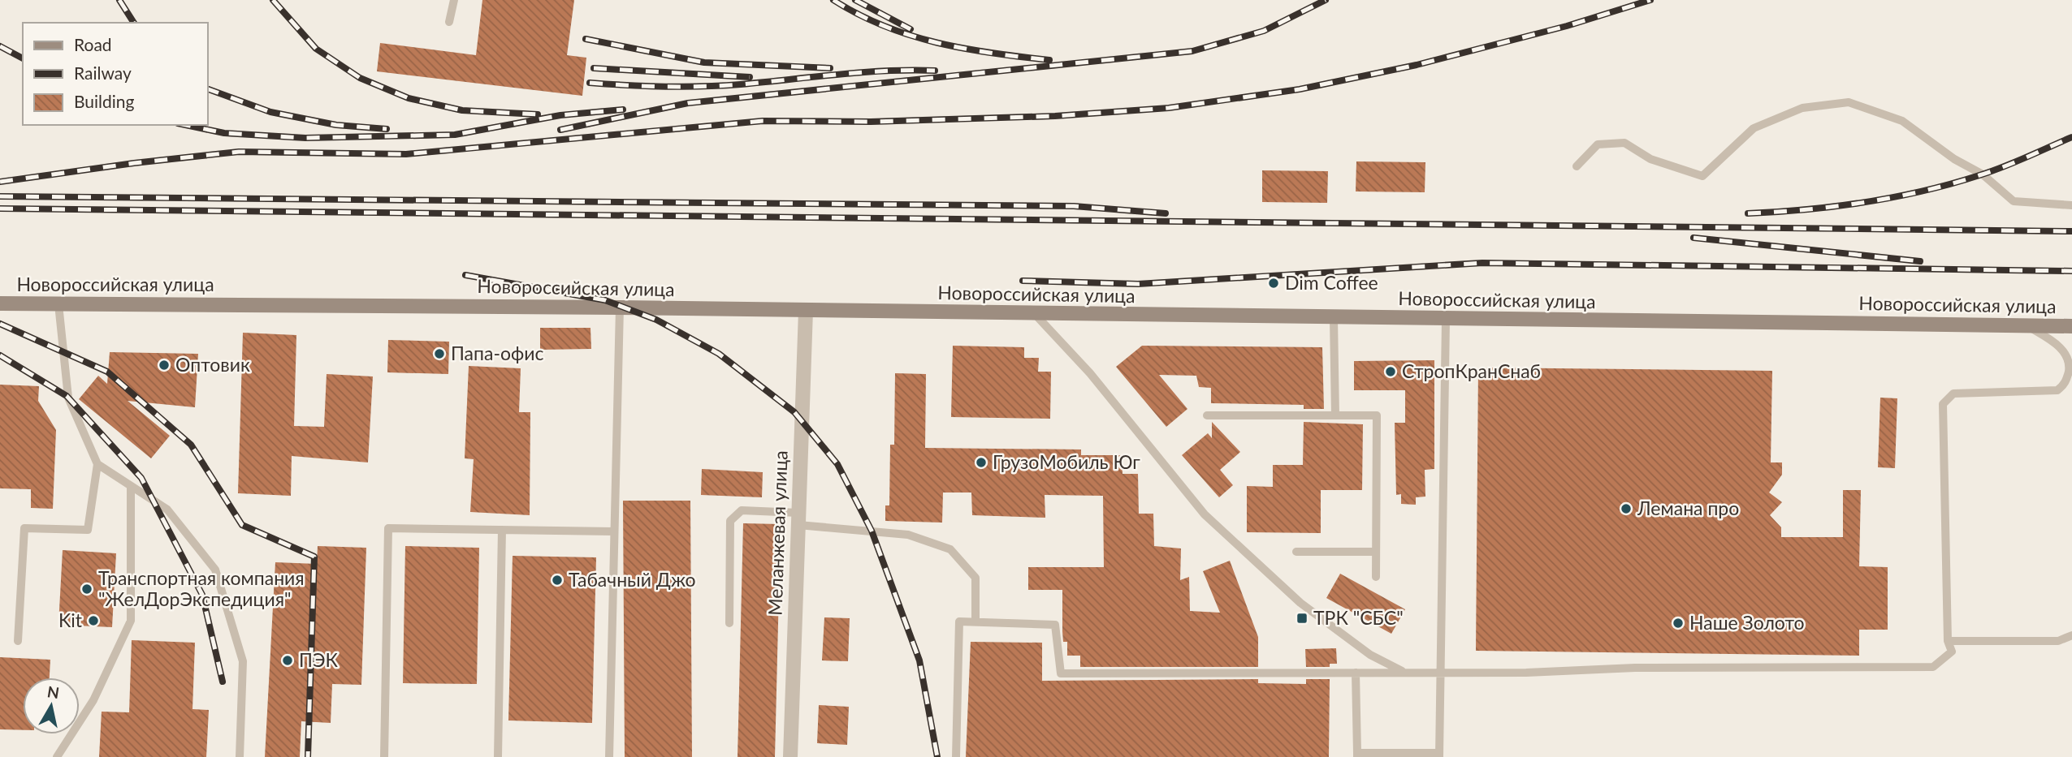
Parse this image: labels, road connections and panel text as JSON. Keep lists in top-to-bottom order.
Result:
{
  "streets": {
    "main road": ["Новороссийская улица"],
    "street": ["Меланжевая улица"]
  },
  "crossings": [
    ["Новороссийская улица", "Меланжевая улица"]
  ],
  "places": {
    "other": [
      "Dim Coffee",
      "Папа-офис",
      "Оптовик",
      "СтропКранСнаб",
      "ГрузоМобиль Юг",
      "Лемана про",
      "Табачный Джо",
      "Транспортная компания \"ЖелДорЭкспедиция\"",
      "Kit",
      "Наше Золото",
      "ПЭК"
    ],
    "transit": ["ТРК \"СБС\""]
  },
  "legend": ["Road", "Railway", "Building"],
  "north": "top"
}
